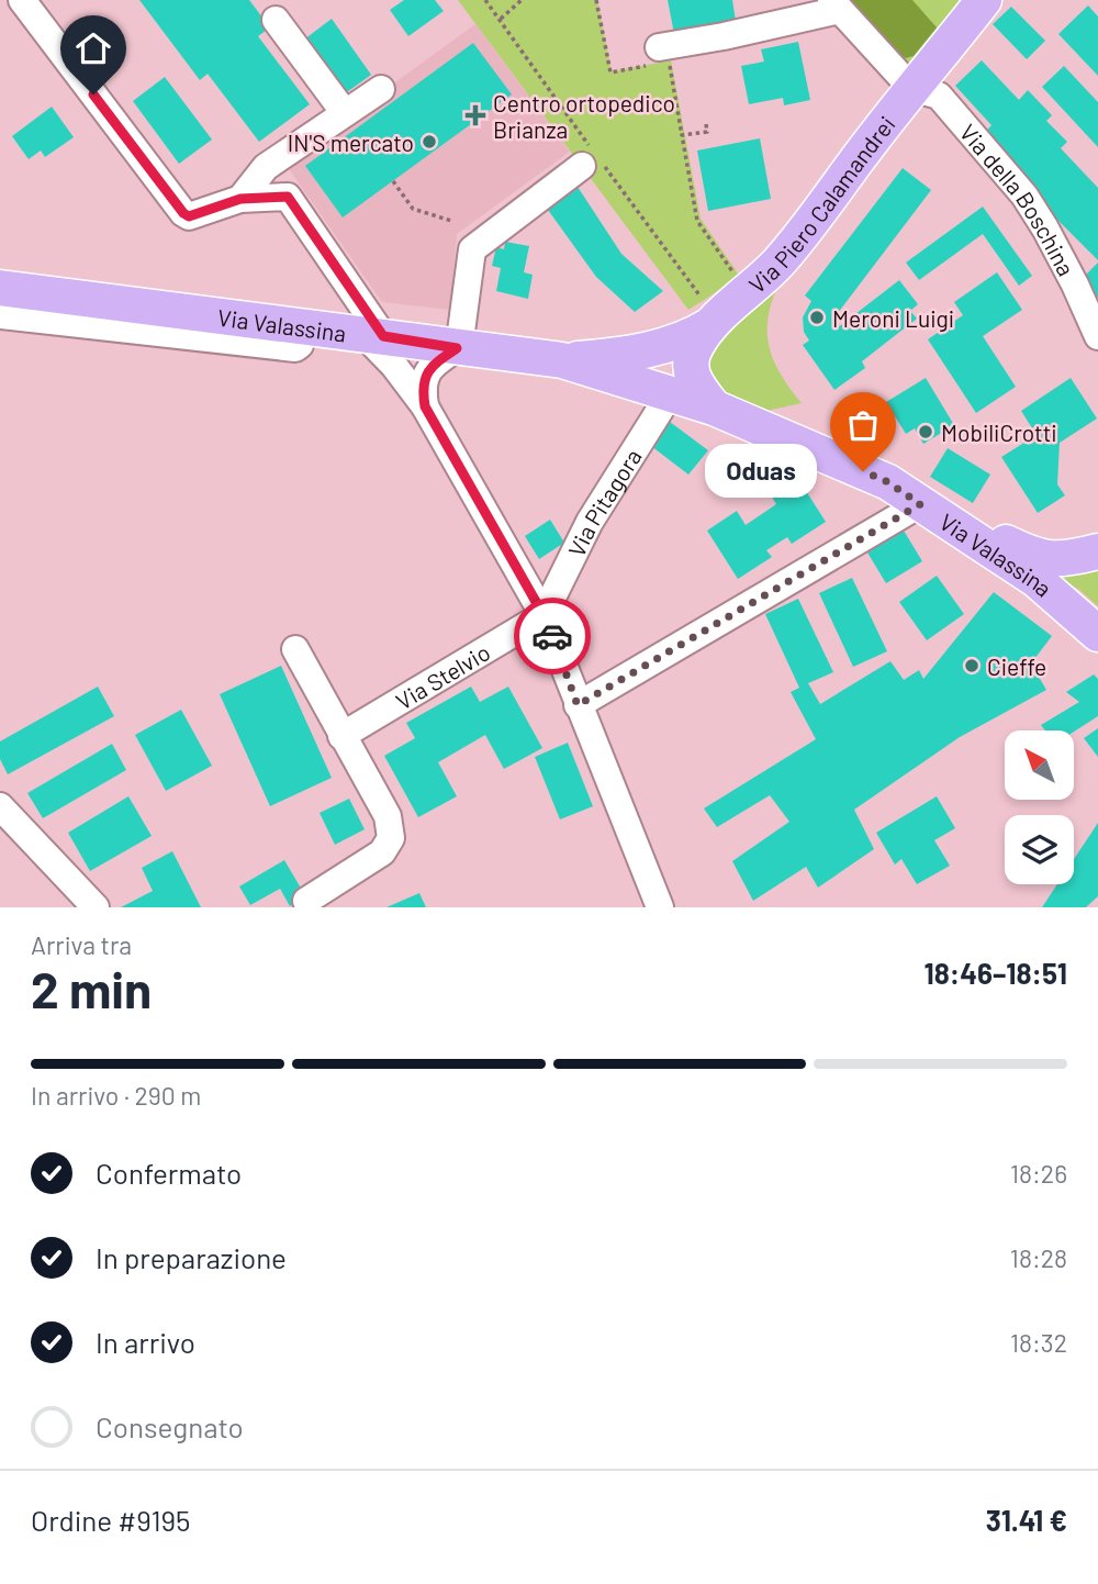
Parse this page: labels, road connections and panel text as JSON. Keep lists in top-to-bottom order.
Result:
{
  "streets": {
    "main road": ["Via Piero Calamandrei", "Via Valassina"],
    "street": ["Via della Boschina", "Via Pitagora", "Via Stelvio"]
  },
  "crossings": [
    ["Via della Boschina", "Via Piero Calamandrei"],
    ["Via Piero Calamandrei", "Via Valassina"],
    ["Via Valassina", "Via Pitagora"],
    ["Via Pitagora", "Via Stelvio"]
  ],
  "places": {
    "health": ["Centro ortopedico Brianza"],
    "other": [
      "IN'S mercato",
      "Meroni Luigi",
      "MobiliCrotti",
      "Oduas",
      "Cieffe"
    ]
  },
  "north": "top left",
  "page": {
    "bubble": "Oduas",
    "heading": ["2 min", "Arriva tra", "18:46–18:51"],
    "panel": ["Ordine #9195", "31.41 €"],
    "bar": "In arrivo · 290 m",
    "list": [
      ["Confermato", "18:26"],
      ["In preparazione", "18:28"],
      ["In arrivo", "18:32"],
      "Consegnato"
    ]
  }
}
